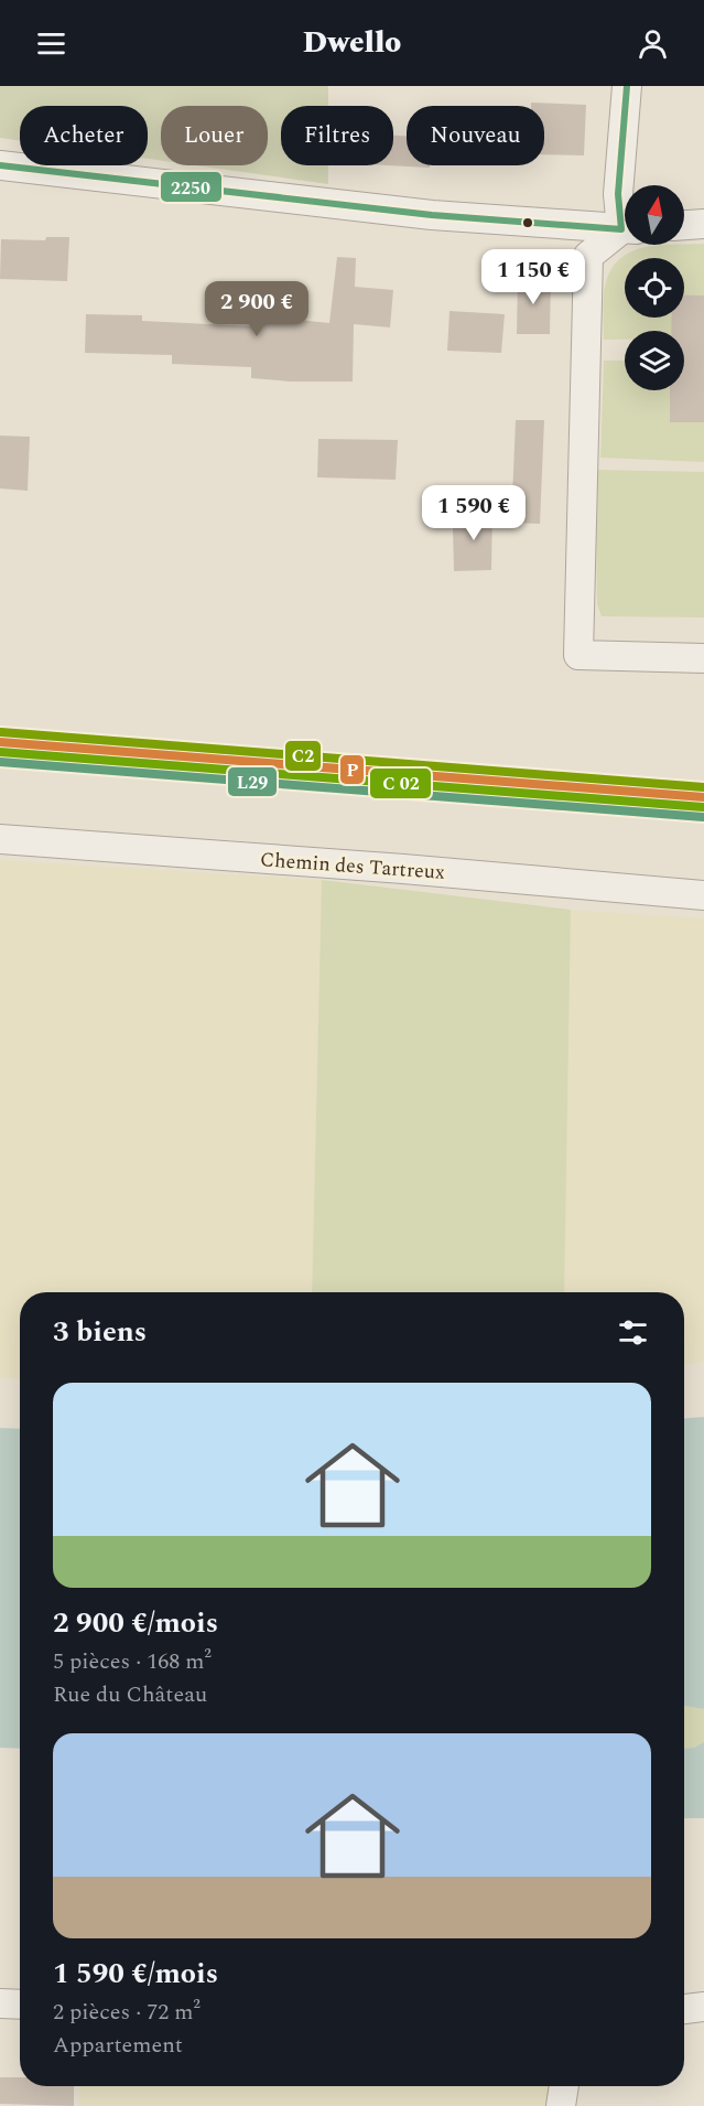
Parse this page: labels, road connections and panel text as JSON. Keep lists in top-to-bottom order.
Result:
{
  "streets": {
    "street": ["Chemin des Tartreux"]
  },
  "lines": [
    "transit line 2250",
    "transit line C2",
    "transit line P",
    "transit line L29"
  ],
  "north": "top",
  "page": {
    "header": "Dwello",
    "chip": [
      "Acheter",
      "Louer",
      "Filtres",
      "Nouveau"
    ],
    "price": ["1 150 €", "2 900 €", "1 590 €"],
    "heading": "3 biens",
    "list": [
      {
        "name": "2 900 €/mois",
        "note": "5 pièces · 168 m² · Rue du Château"
      },
      {
        "name": "1 590 €/mois",
        "note": "2 pièces · 72 m² · Appartement"
      }
    ]
  }
}
